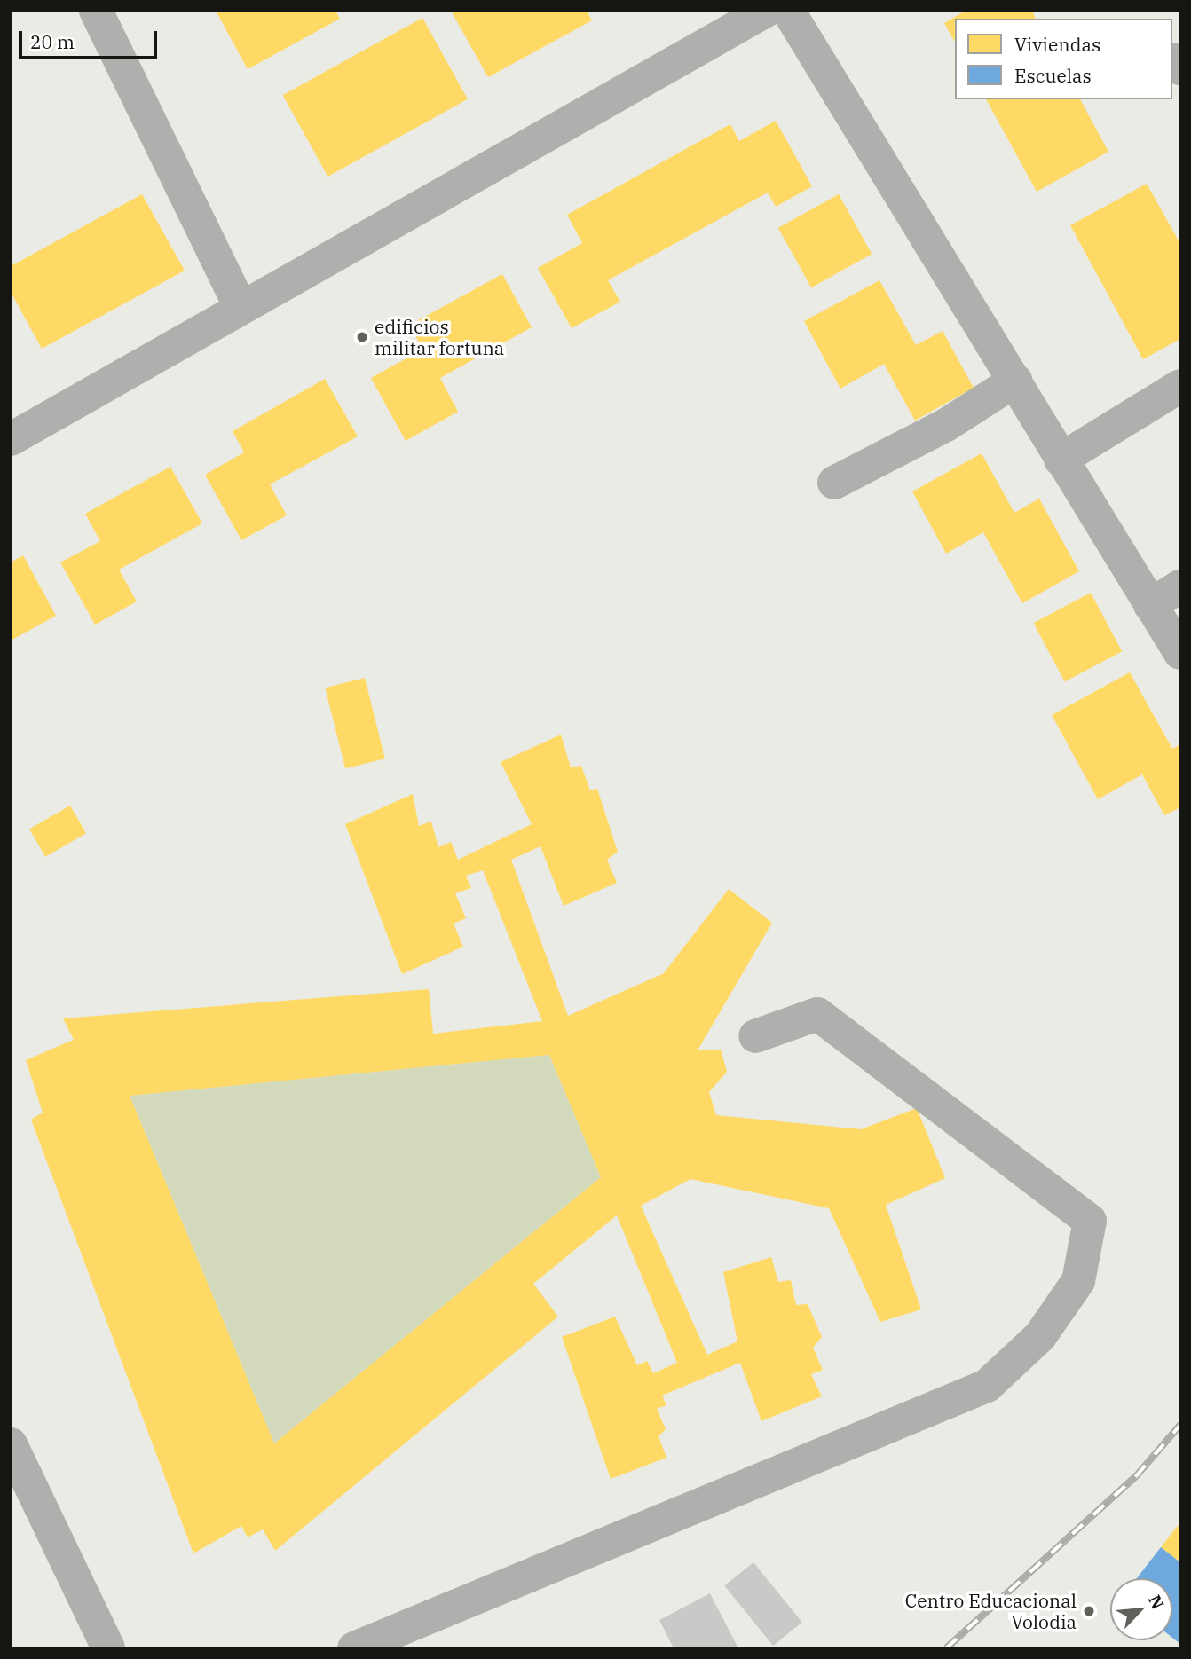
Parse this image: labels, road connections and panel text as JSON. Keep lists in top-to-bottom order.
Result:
{
  "places": ["edificios militar fortuna", "Centro Educacional Volodia"],
  "legend": ["Viviendas", "Escuelas"],
  "scale_bar": "20 m",
  "north": "top right"
}
